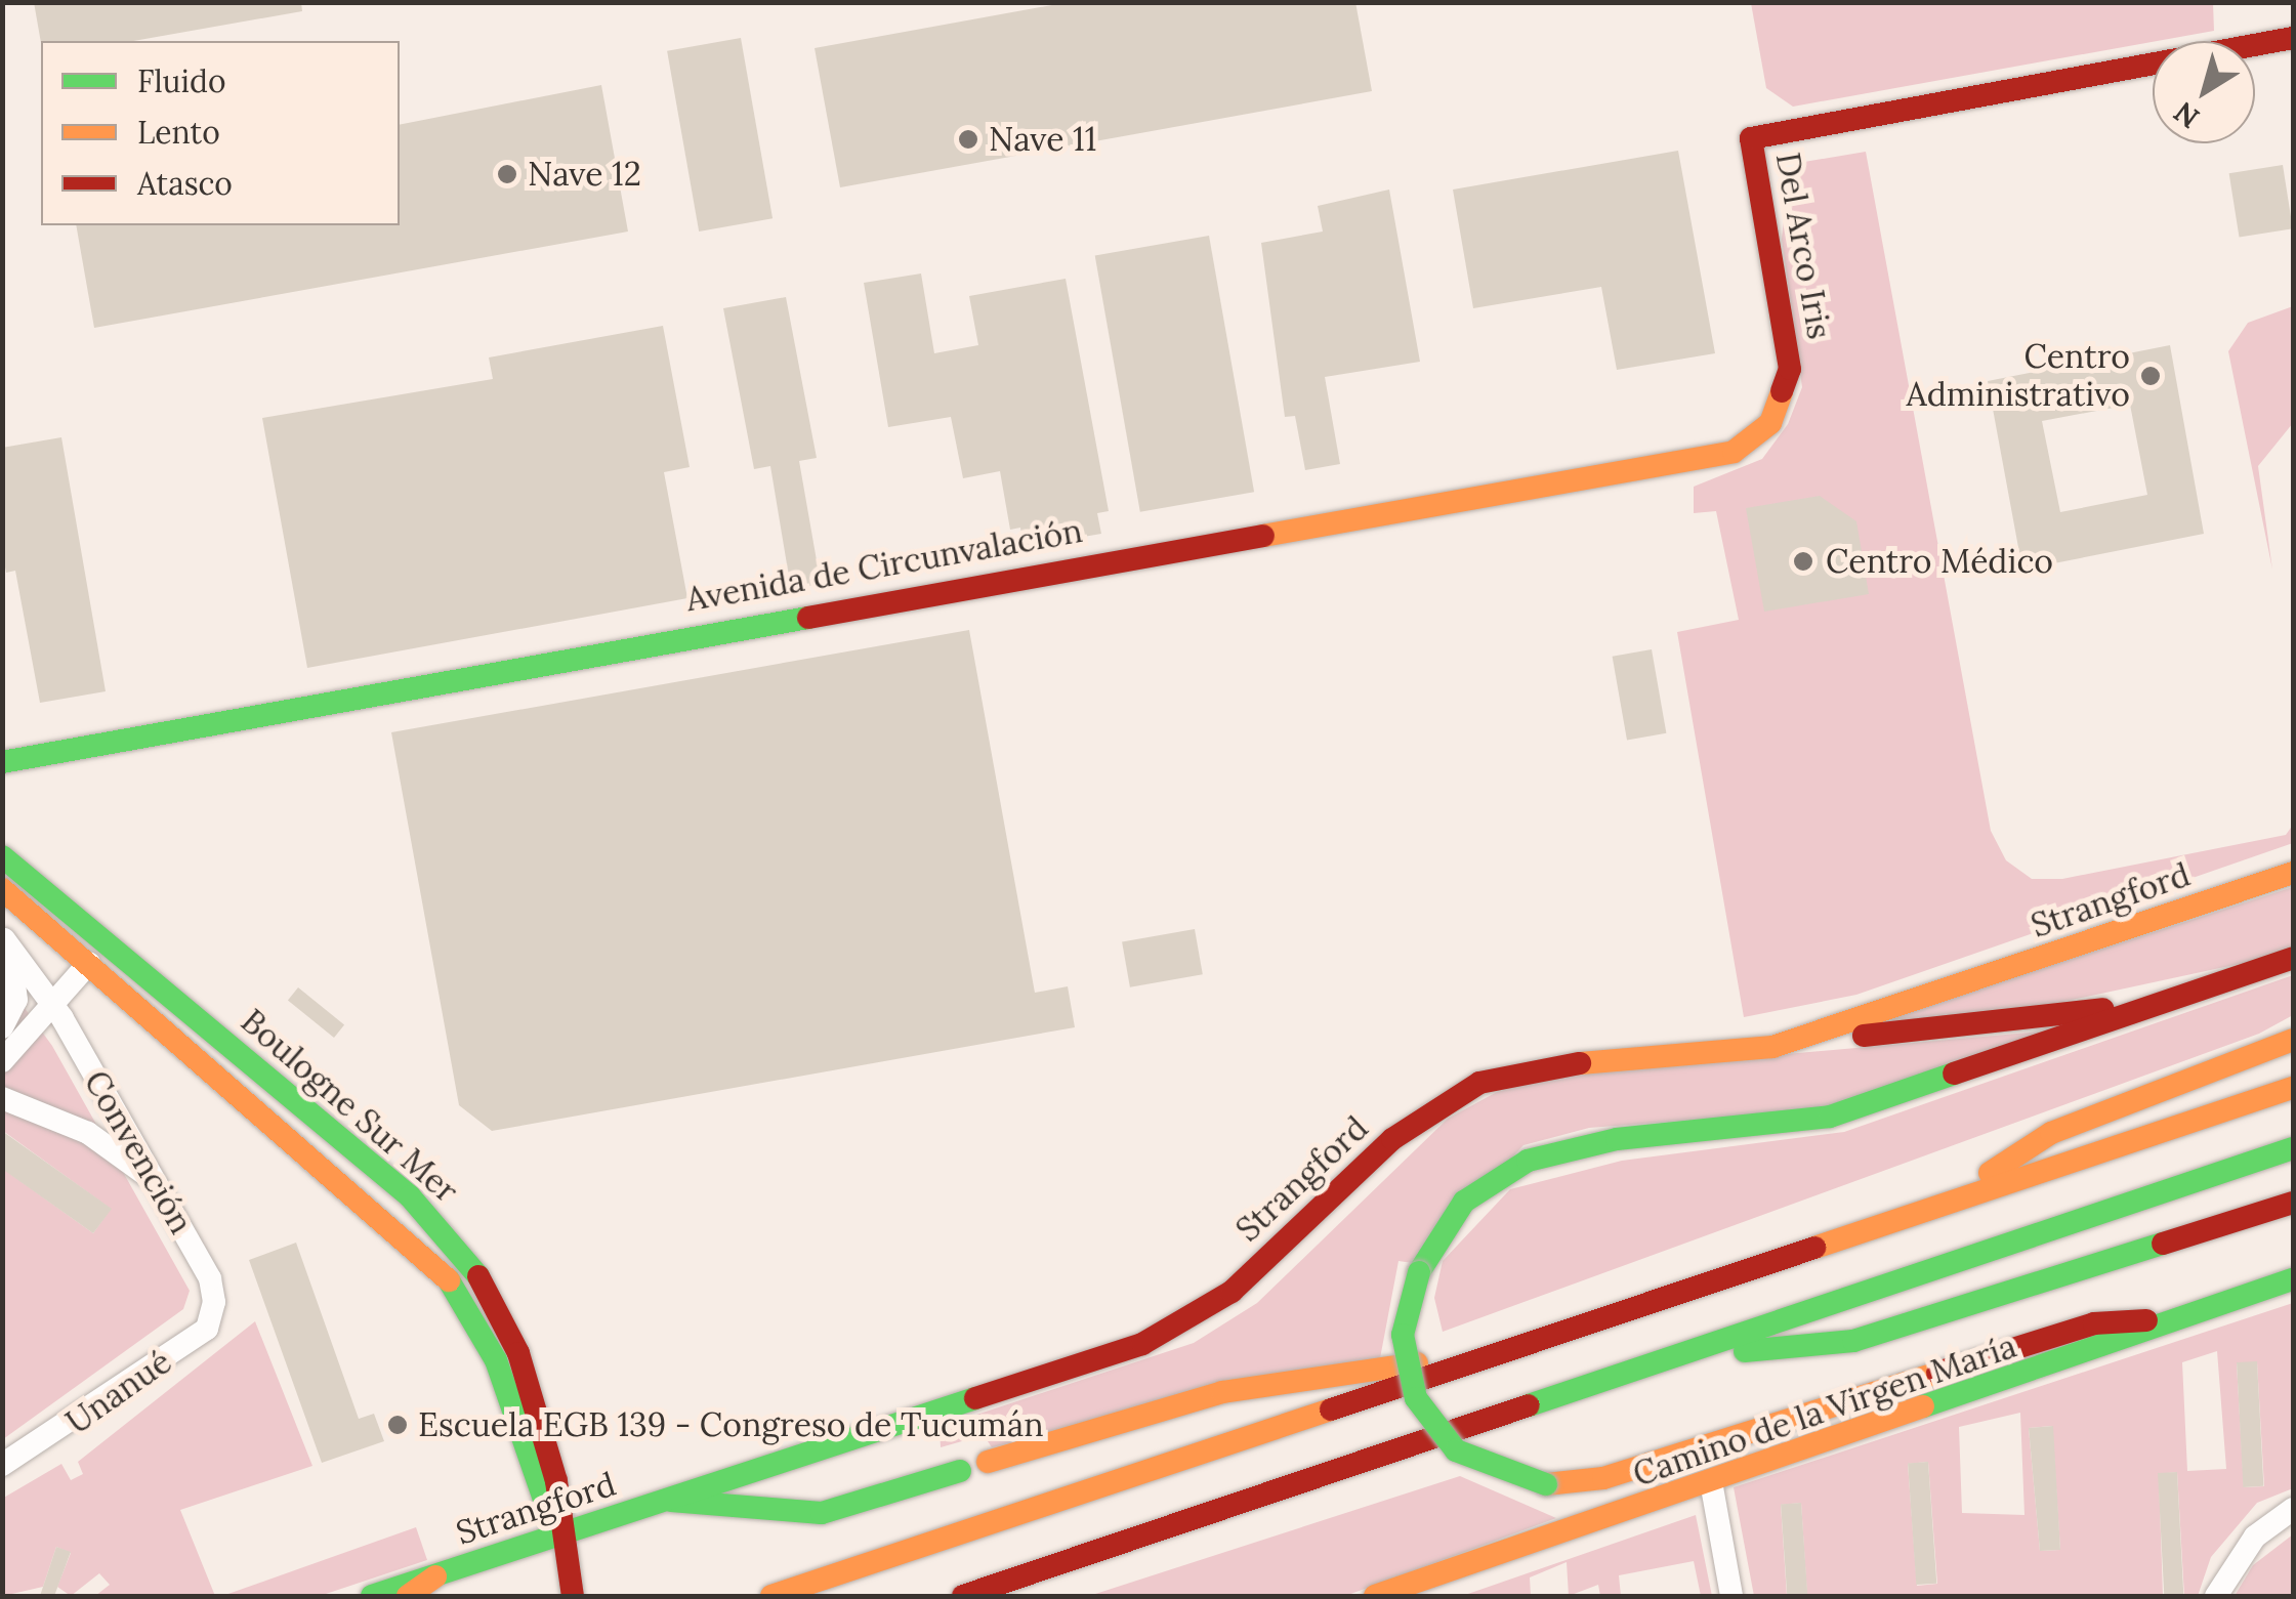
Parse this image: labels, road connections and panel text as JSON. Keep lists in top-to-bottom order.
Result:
{
  "streets": {
    "main road": [
      "Del Arco Iris",
      "Avenida de Circunvalación",
      "Strangford",
      "Boulogne Sur Mer",
      "Camino de la Virgen María"
    ],
    "street": ["Convención", "Unanué"]
  },
  "crossings": [
    ["Del Arco Iris", "Avenida de Circunvalación"],
    ["Strangford", "Boulogne Sur Mer"],
    ["Convención", "Unanué"]
  ],
  "places": [
    "Nave 11",
    "Nave 12",
    "Centro Administrativo",
    "Centro Médico",
    "Escuela EGB 139 - Congreso de Tucumán"
  ],
  "legend": ["Fluido", "Lento", "Atasco"],
  "north": "bottom left"
}
